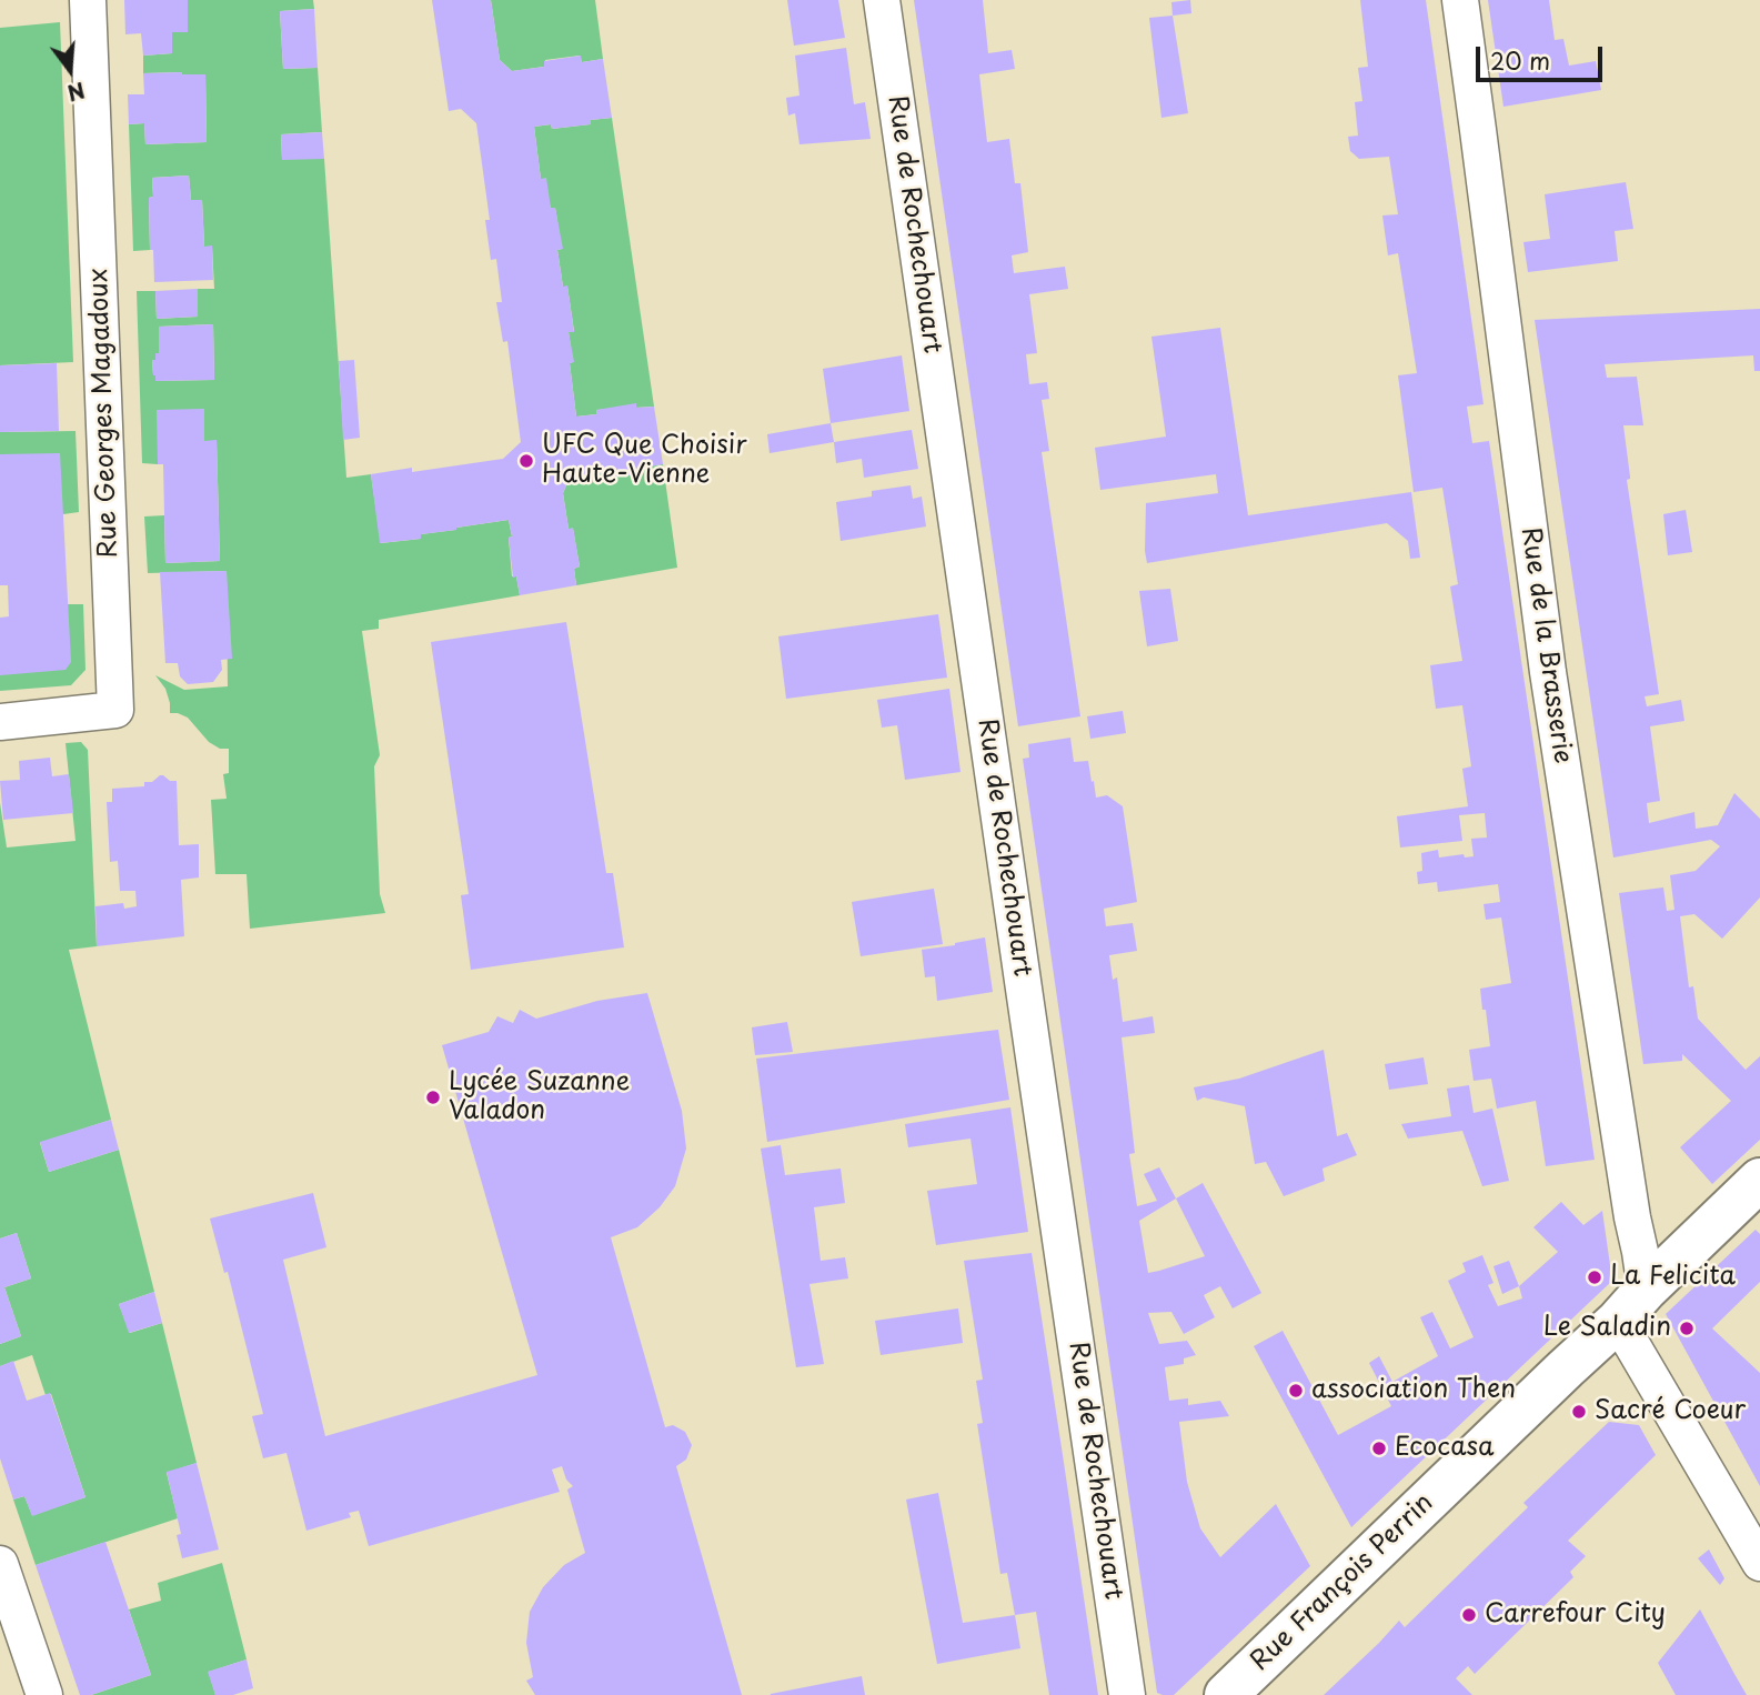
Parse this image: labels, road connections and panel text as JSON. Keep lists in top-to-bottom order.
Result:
{
  "streets": {
    "main road": ["Rue François Perrin"],
    "street": ["Rue de Rochechouart", "Rue Georges Magadoux", "Rue de la Brasserie"]
  },
  "crossings": [
    ["Rue de la Brasserie", "Rue François Perrin"]
  ],
  "places": [
    "UFC Que Choisir Haute-Vienne",
    "Lycée Suzanne Valadon",
    "La Felicita",
    "Le Saladin",
    "association Then",
    "Sacré Coeur",
    "Ecocasa",
    "Carrefour City"
  ],
  "scale_bar": "20 m",
  "north": "bottom"
}
